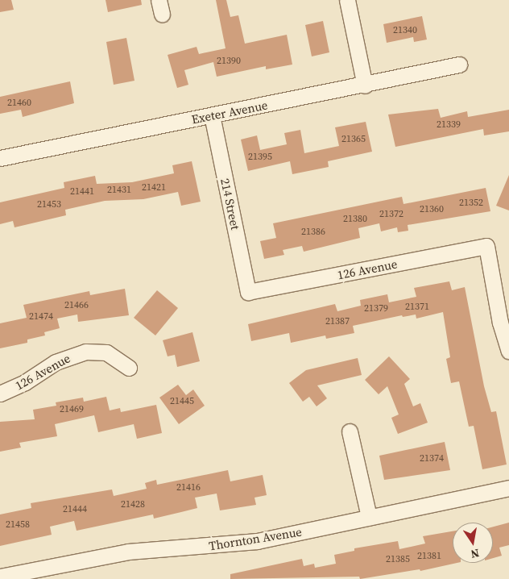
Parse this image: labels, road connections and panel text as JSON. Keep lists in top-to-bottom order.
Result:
{
  "streets": {
    "street": [
      "Exeter Avenue",
      "214 Street",
      "126 Avenue",
      "Thornton Avenue"
    ]
  },
  "crossings": [
    ["Exeter Avenue", "214 Street"],
    ["214 Street", "126 Avenue"]
  ],
  "house_numbers": [
    "21340",
    "21390",
    "21460",
    "21339",
    "21365",
    "21395",
    "21421",
    "21431",
    "21441",
    "21352",
    "21453",
    "21360",
    "21372",
    "21380",
    "21386",
    "21466",
    "21371",
    "21379",
    "21474",
    "21387",
    "21445",
    "21469",
    "21374",
    "21416",
    "21428",
    "21444",
    "21458",
    "21381",
    "21385"
  ],
  "north": "bottom"
}
